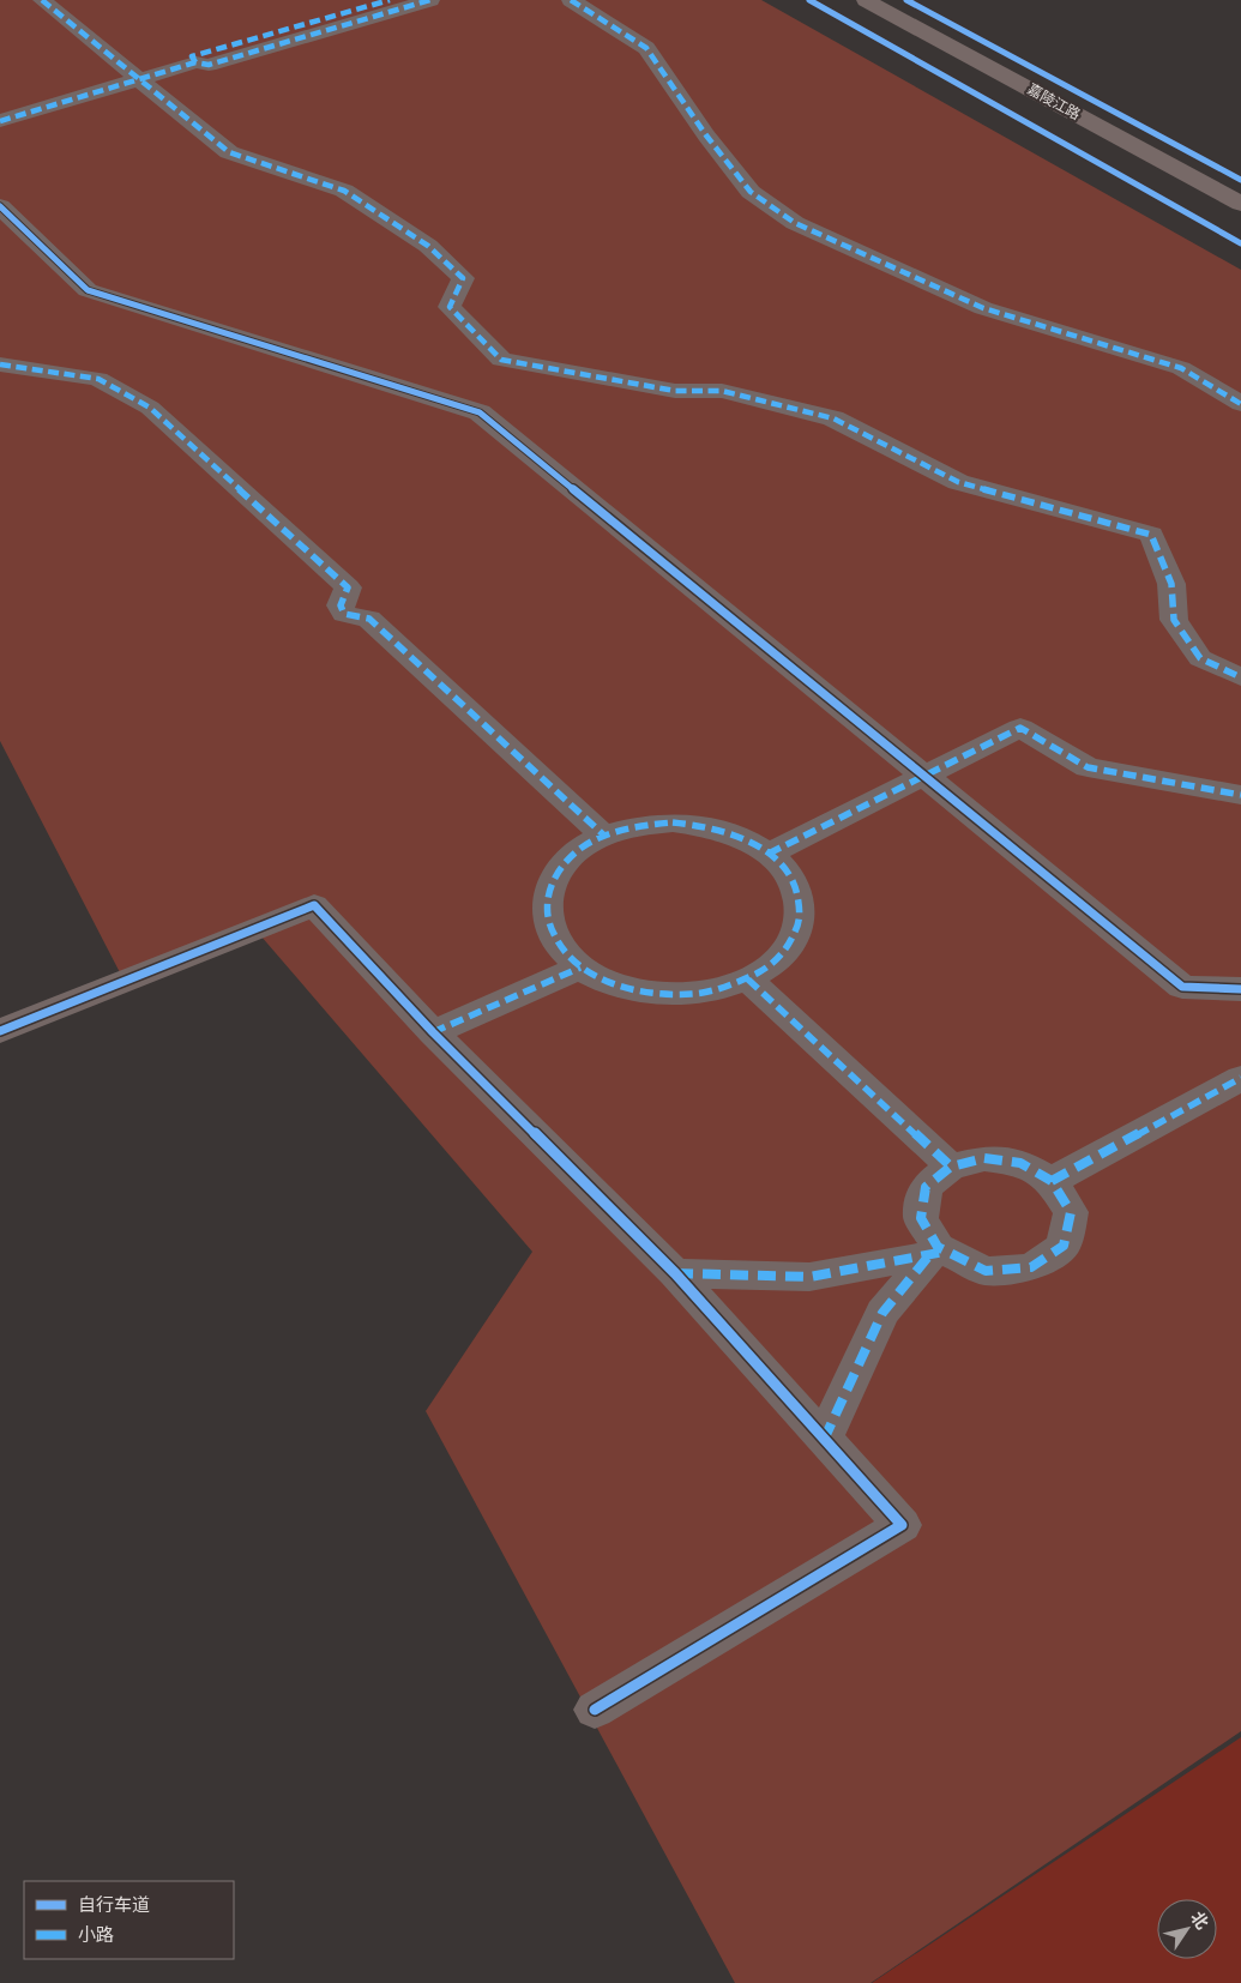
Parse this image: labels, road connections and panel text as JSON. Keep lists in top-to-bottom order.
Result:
{
  "streets": {
    "main road": ["嘉陵江路"]
  },
  "legend": ["自行车道", "小路"],
  "north": "top right"
}
